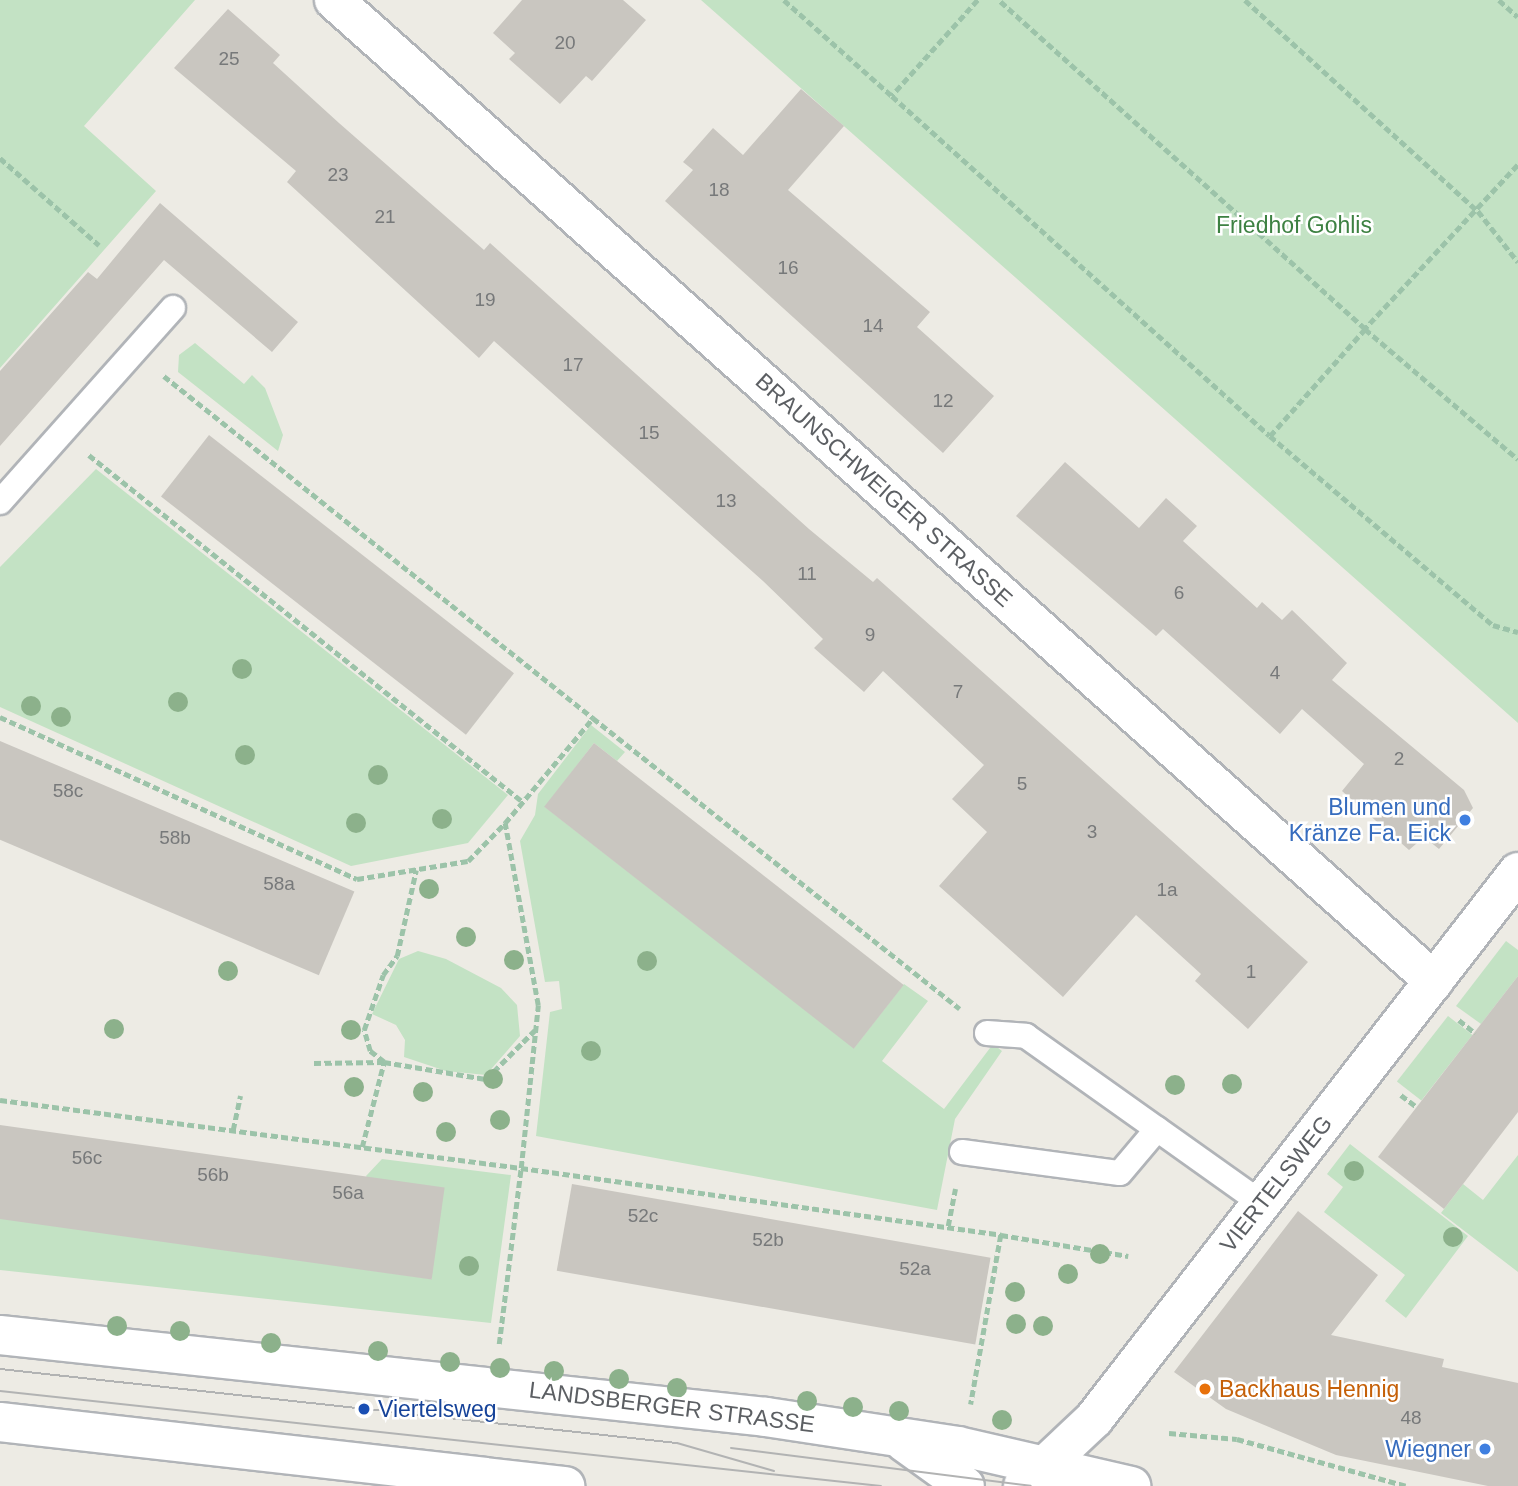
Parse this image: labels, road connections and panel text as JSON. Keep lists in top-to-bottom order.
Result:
{
  "streets": {
    "street": ["BRAUNSCHWEIGER STRASSE", "VIERTELSWEG", "LANDSBERGER STRASSE"]
  },
  "crossings": [
    ["BRAUNSCHWEIGER STRASSE", "VIERTELSWEG"],
    ["VIERTELSWEG", "LANDSBERGER STRASSE"]
  ],
  "parks": ["Friedhof Gohlis"],
  "places": [
    "Blumen und Kränze Fa. Eick",
    "Backhaus Hennig",
    "Viertelsweg",
    "Wiegner"
  ],
  "house_numbers": [
    "20",
    "25",
    "23",
    "18",
    "21",
    "16",
    "19",
    "14",
    "17",
    "12",
    "15",
    "13",
    "11",
    "6",
    "9",
    "4",
    "7",
    "2",
    "5",
    "58c",
    "3",
    "58b",
    "58a",
    "1a",
    "1",
    "56c",
    "56b",
    "56a",
    "52c",
    "52b",
    "52a",
    "48"
  ]
}
